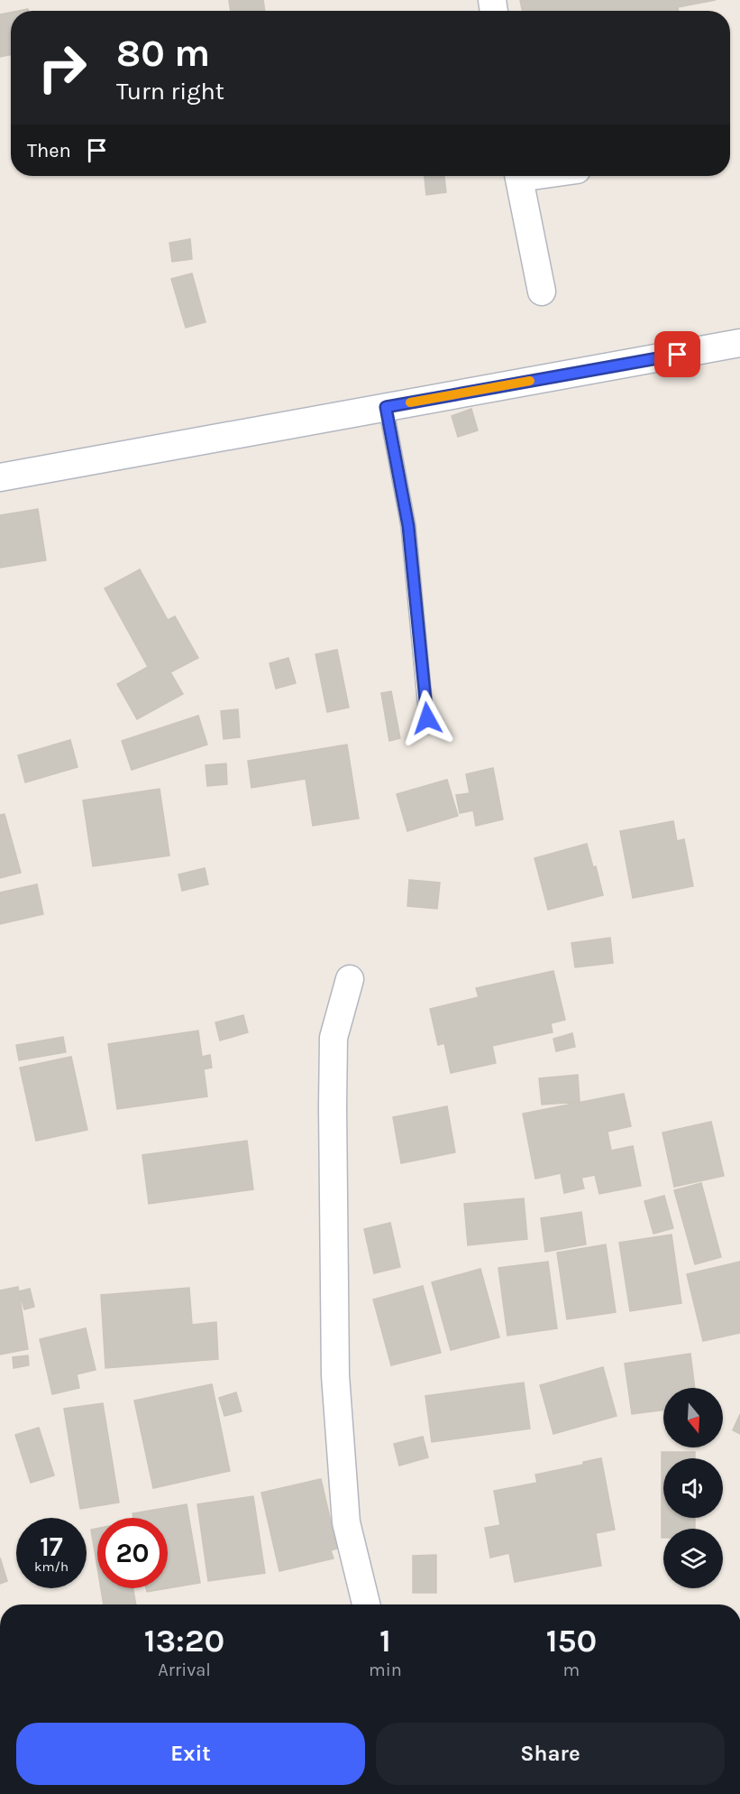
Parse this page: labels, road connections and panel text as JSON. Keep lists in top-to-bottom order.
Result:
{
  "north": "bottom",
  "page": {
    "turn": ["80 m", "Turn right"],
    "then": "Then",
    "speed": "17 km/h",
    "limit": "20",
    "eta": [
      "13:20",
      "Arrival",
      "1",
      "min",
      "150",
      "m"
    ],
    "buttons": ["Exit", "Share"]
  }
}
